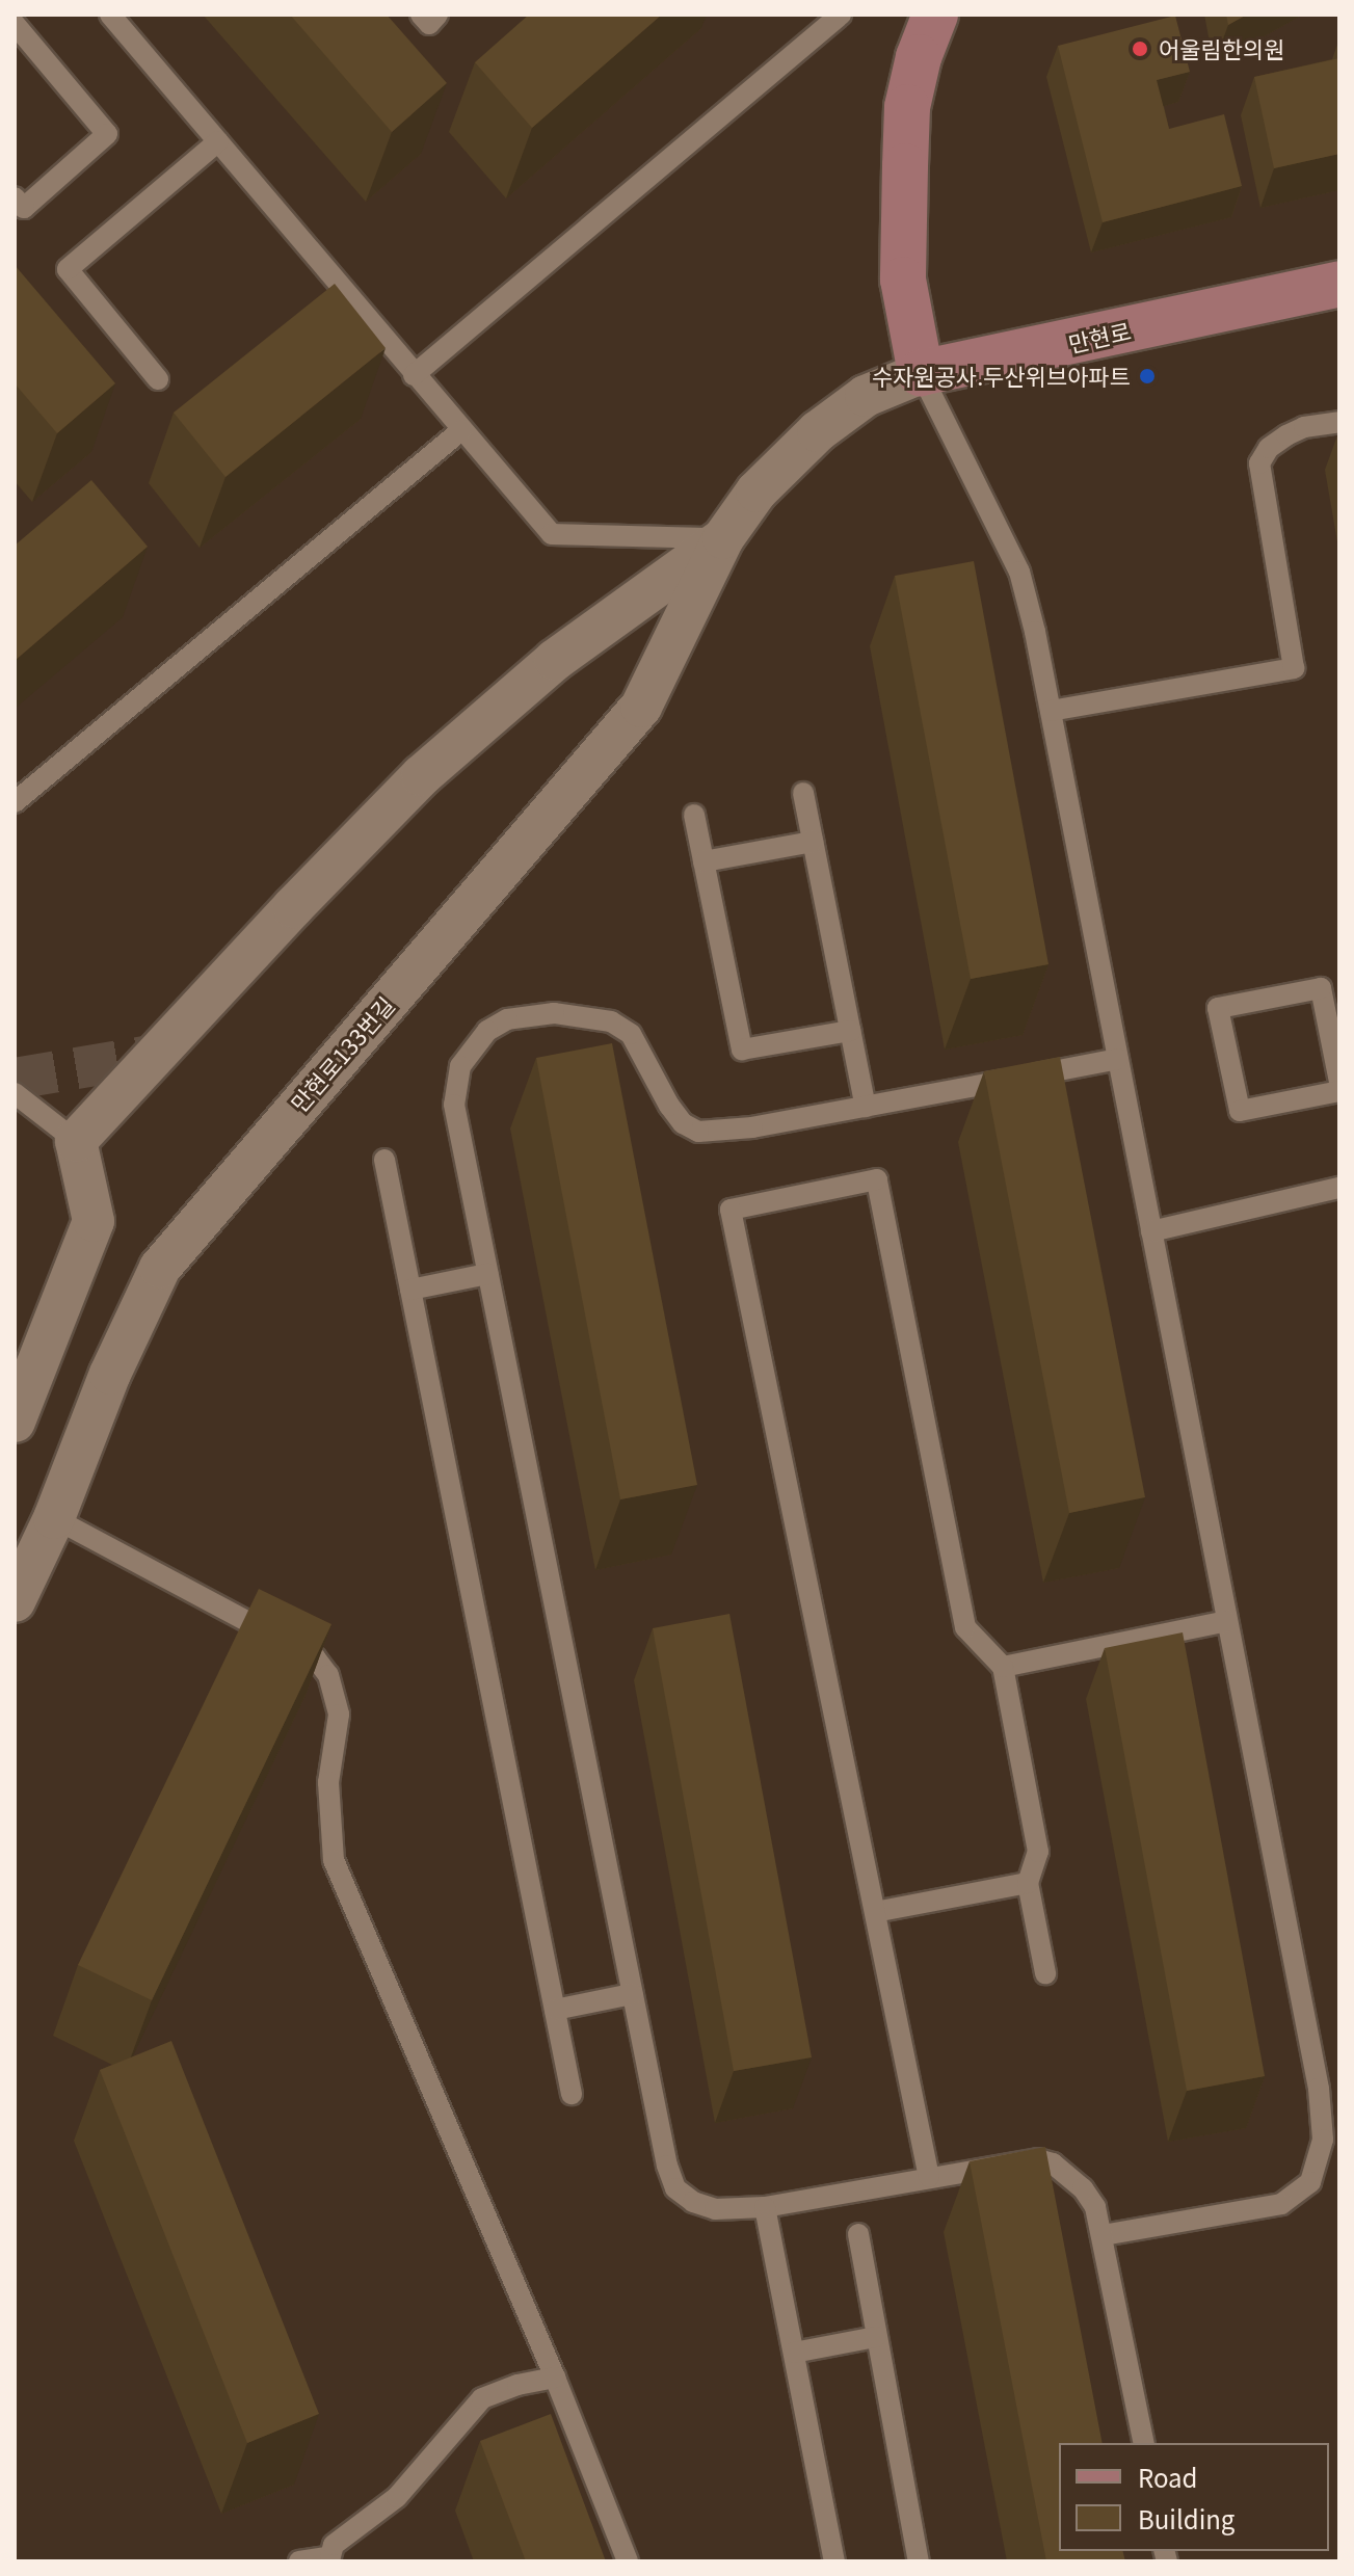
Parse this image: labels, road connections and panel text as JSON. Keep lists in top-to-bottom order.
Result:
{
  "streets": {
    "street": ["만현로", "만현로133번길"]
  },
  "crossings": [
    ["만현로", "만현로133번길"]
  ],
  "places": ["어울림한의원", "수자원공사.두산위브아파트"],
  "legend": ["Road", "Building"]
}
